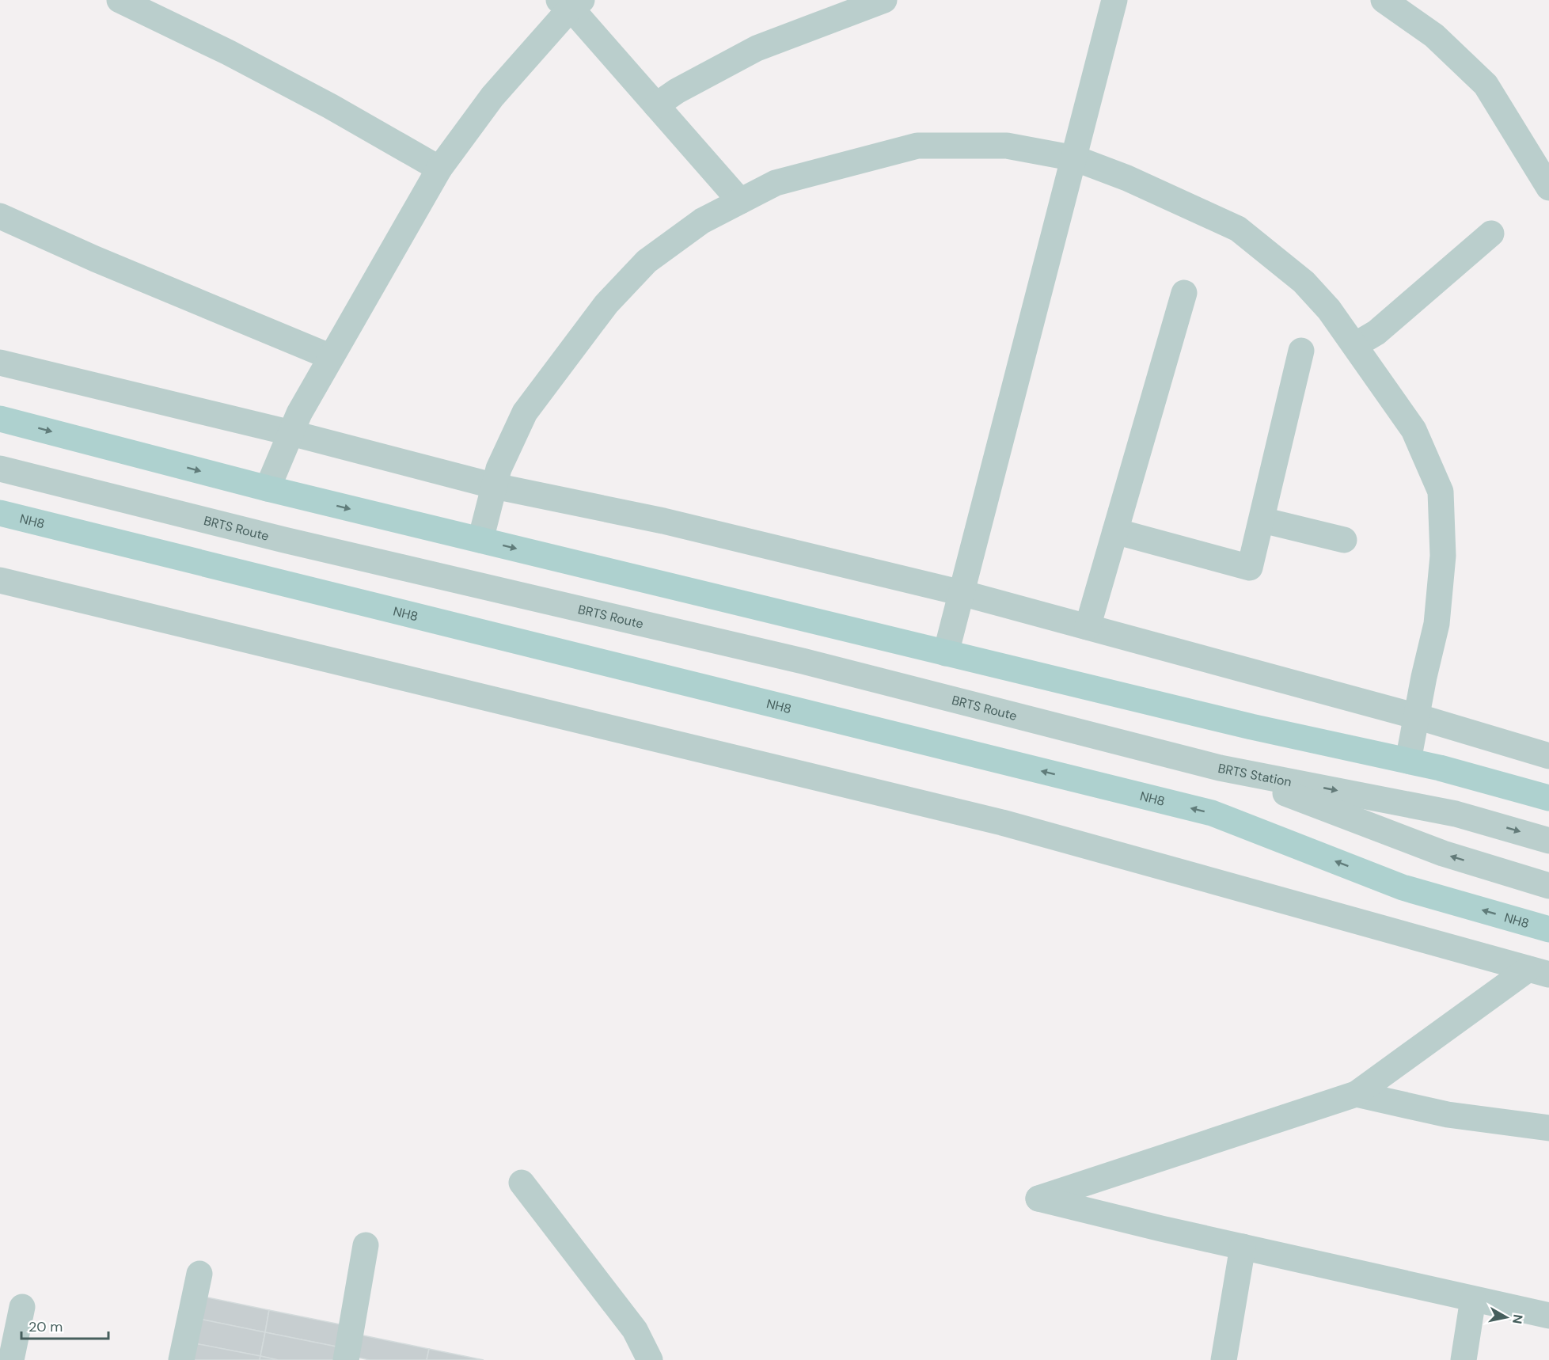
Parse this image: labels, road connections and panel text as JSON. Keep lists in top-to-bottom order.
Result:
{
  "streets": {
    "main road": ["NH8"],
    "street": ["BRTS Route", "BRTS Station"]
  },
  "crossings": [
    ["BRTS Route", "BRTS Station"]
  ],
  "scale_bar": "20 m",
  "north": "right"
}
